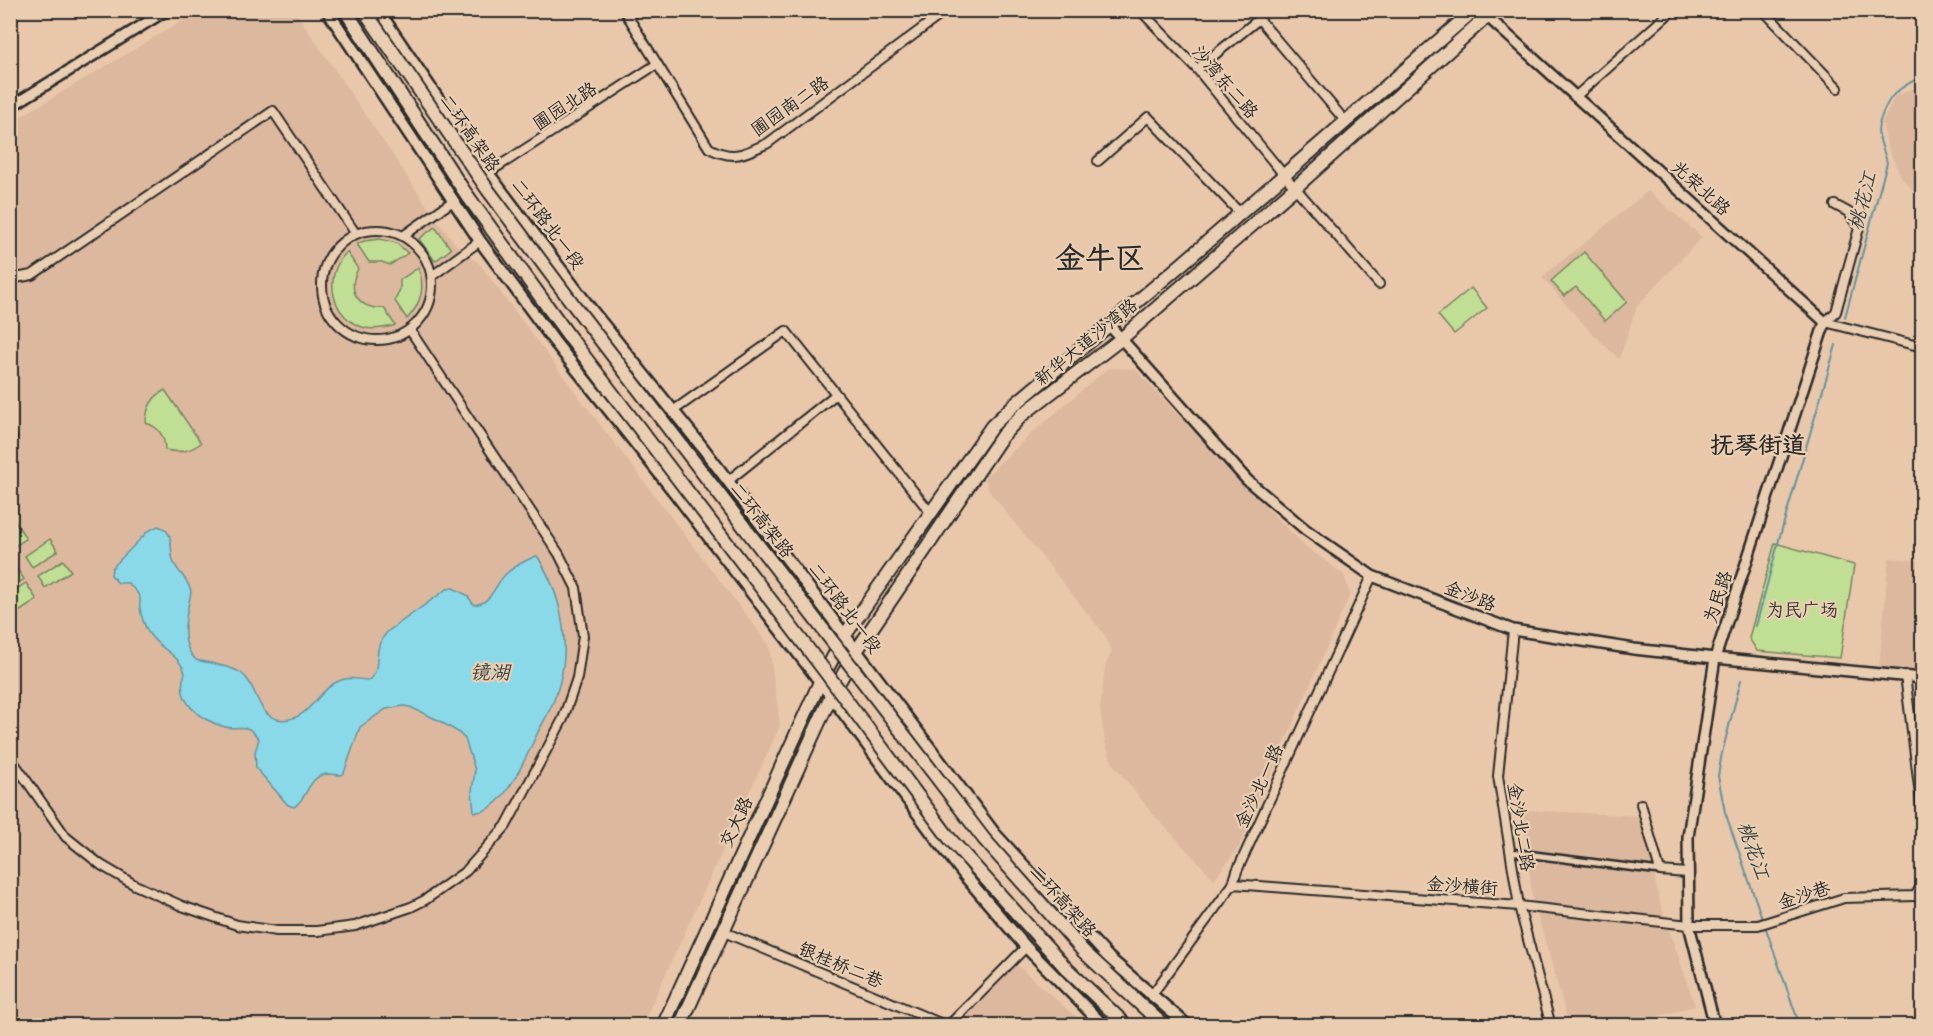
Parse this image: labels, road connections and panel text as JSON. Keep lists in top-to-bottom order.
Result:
{
  "streets": {
    "main road": [
      "二环高架路",
      "二环路北一段",
      "新华大道沙湾路",
      "交大路"
    ],
    "street": [
      "沙湾东二路",
      "圃园北路",
      "圃园南二路",
      "光荣北路",
      "金沙路",
      "为民路",
      "金沙北一路",
      "金沙北二路",
      "金沙横街",
      "金沙巷",
      "银桂桥二巷"
    ]
  },
  "crossings": [
    ["沙湾东二路", "新华大道沙湾路"],
    ["圃园北路", "圃园南二路"],
    ["圃园北路", "二环路北一段"],
    ["光荣北路", "新华大道沙湾路"],
    ["光荣北路", "为民路"],
    ["二环路北一段", "新华大道沙湾路"],
    ["二环路北一段", "金沙北一路"],
    ["二环路北一段", "交大路"],
    ["新华大道沙湾路", "金沙路"],
    ["新华大道沙湾路", "交大路"],
    ["金沙路", "为民路"],
    ["金沙路", "金沙北一路"],
    ["金沙路", "金沙北二路"],
    ["为民路", "金沙横街"],
    ["为民路", "金沙巷"],
    ["金沙北一路", "金沙横街"],
    ["交大路", "银桂桥二巷"],
    ["金沙北二路", "金沙横街"],
    ["金沙横街", "金沙巷"]
  ],
  "districts": ["金牛区", "抚琴街道"],
  "water": ["桃花江", "镜湖"],
  "parks": ["为民广场"]
}
